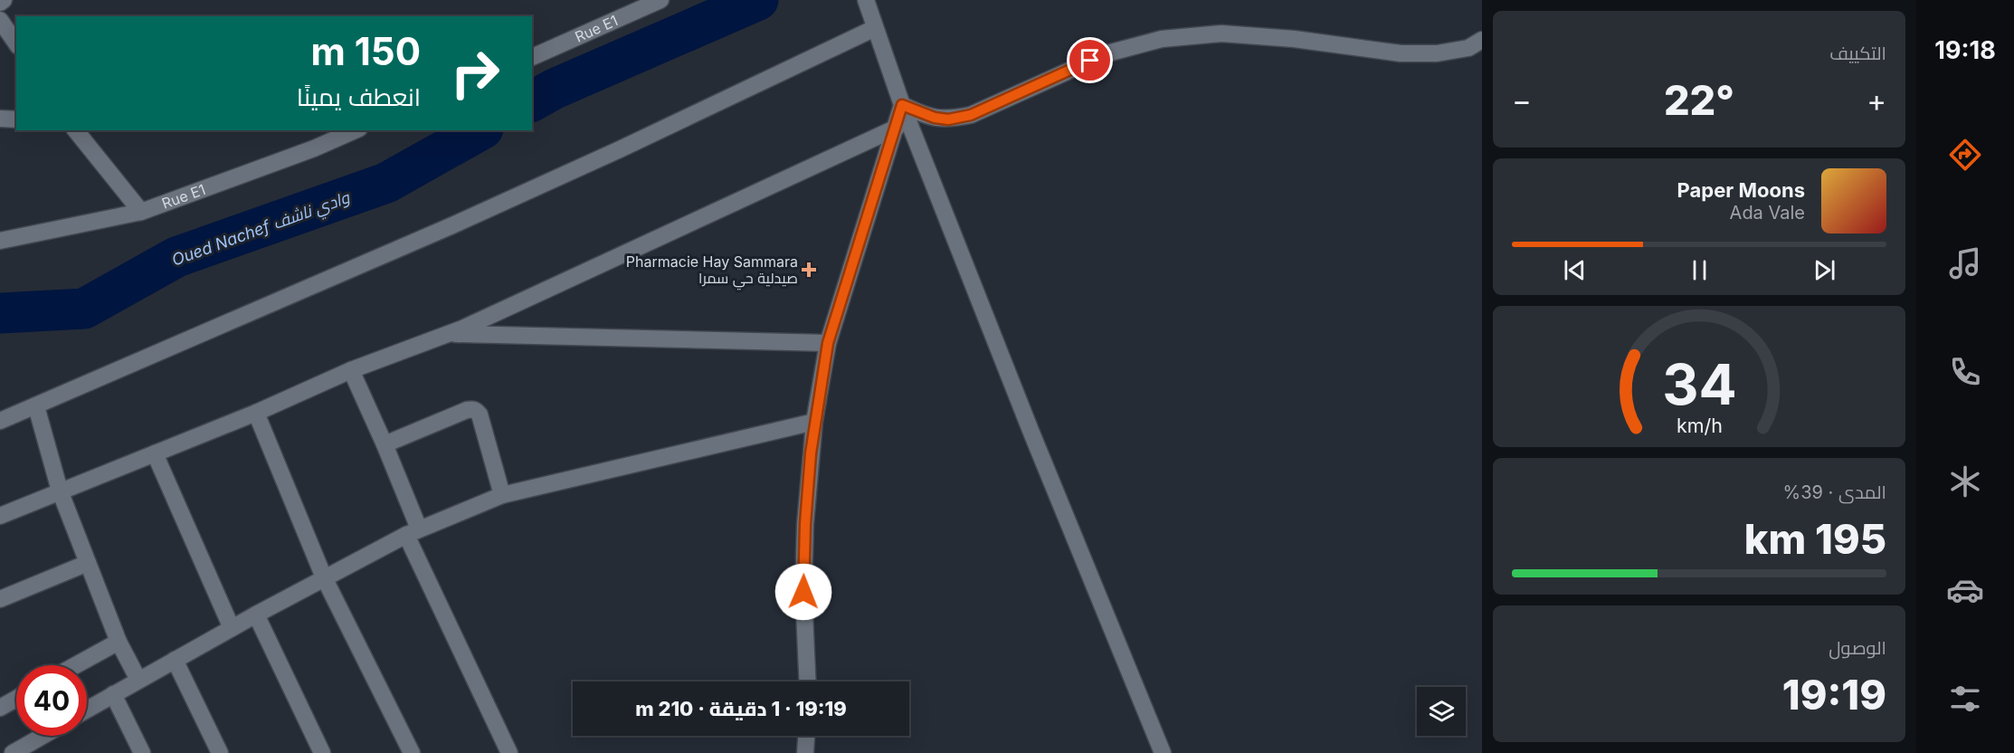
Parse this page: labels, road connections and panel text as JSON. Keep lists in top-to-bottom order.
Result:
{
  "streets": {
    "street": ["Rue E1"]
  },
  "water": ["Oued Nachef وادي ناشف"],
  "places": {
    "health": ["Pharmacie Hay Sammara صيدلية حي سمرا"]
  },
  "page": {
    "tabs": "19:18",
    "tile": [
      "التكييف",
      ["المدى · 39%", "195 km"],
      ["الوصول", "19:19"]
    ],
    "turn": ["150 m", "انعطف يمينًا"],
    "heat": ["−", "22°", "+"],
    "song": ["Paper Moons", "Ada Vale"],
    "limit": "40",
    "trip": "19:19 · 1 دقيقة · 210 m",
    "gauge": ["34", "km/h"]
  }
}
